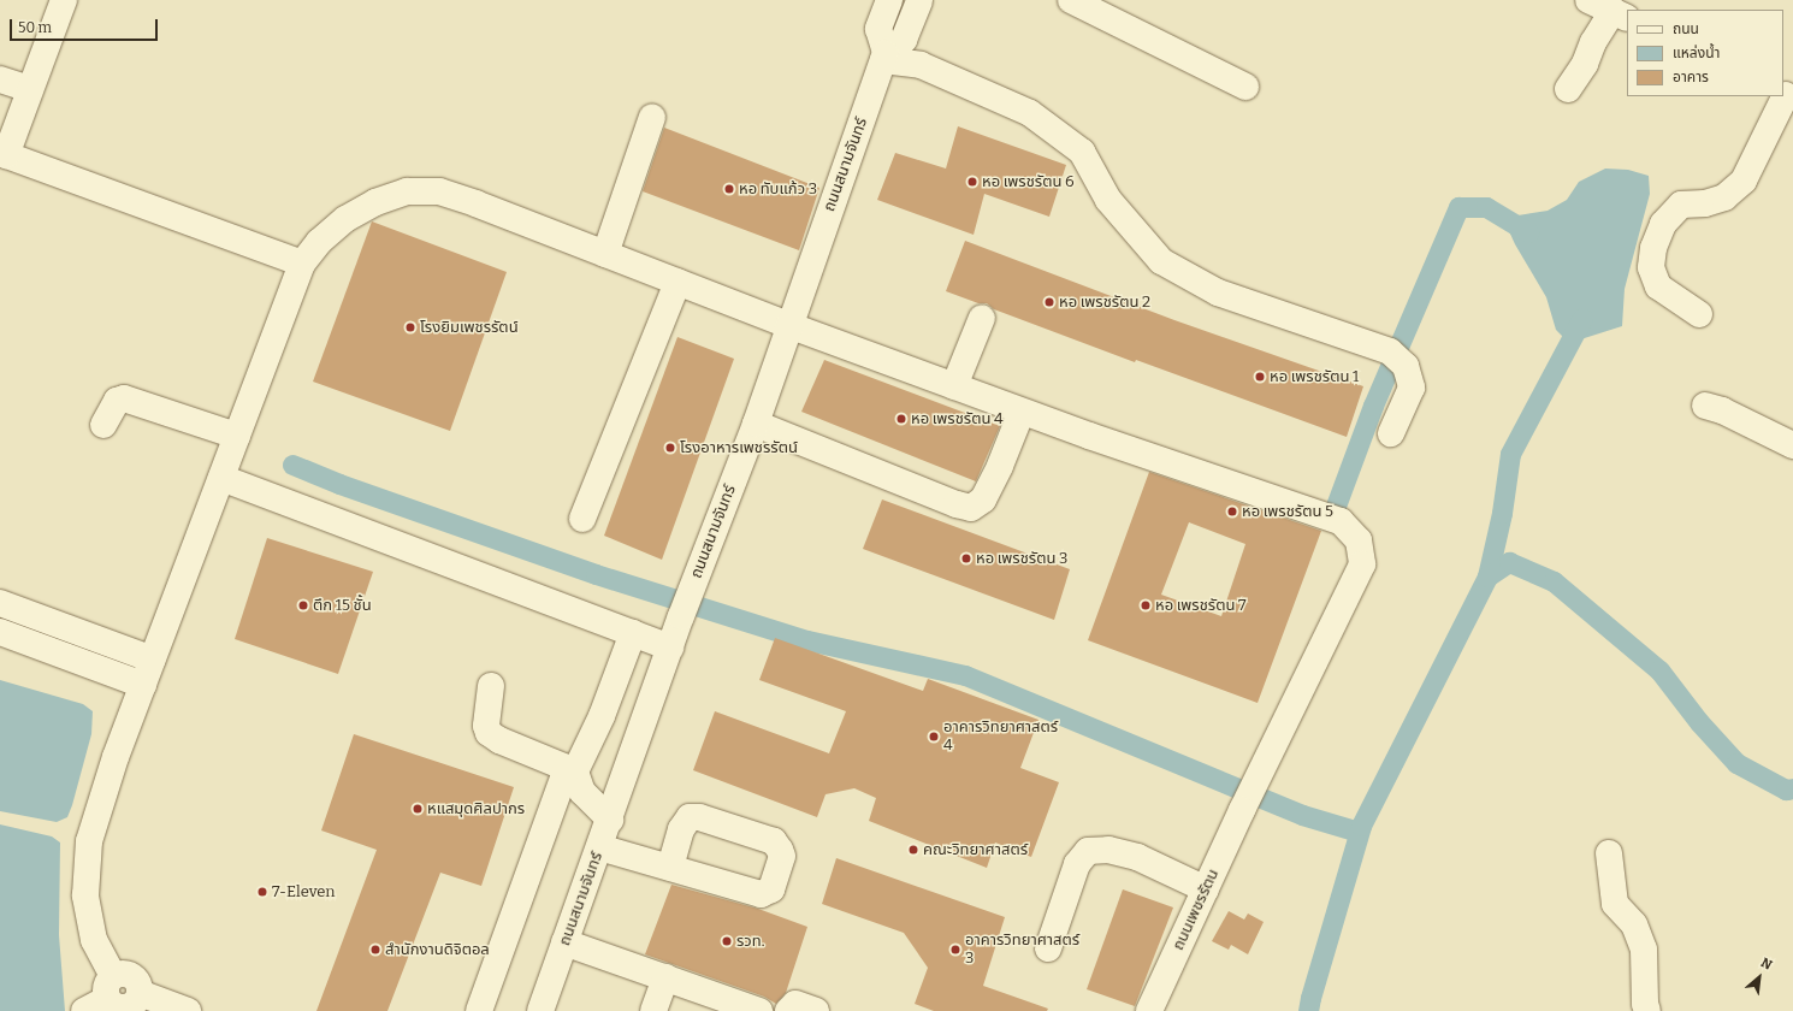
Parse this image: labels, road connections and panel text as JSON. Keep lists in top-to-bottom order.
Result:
{
  "streets": {
    "street": ["ถนนสนามจันทร์", "ถนนเพชรรัตน"]
  },
  "crossings": [
    ["ถนนสนามจันทร์", "ถนนเพชรรัตน"]
  ],
  "places": [
    "หอ เพรชรัตน 6",
    "หอ ทับแก้ว 3",
    "หอ เพรชรัตน 2",
    "โรงยิมเพชรรัตน์",
    "หอ เพรชรัตน 1",
    "หอ เพรชรัตน 4",
    "โรงอาหารเพชรรัตน์",
    "หอ เพรชรัตน 5",
    "หอ เพรชรัตน 3",
    "ตึก 15 ชั้น",
    "หอ เพรชรัตน 7",
    "อาคารวิทยาศาสตร์ 4",
    "หแสมุดศิลปากร",
    "คณะวิทยาศาสตร์",
    "7-Eleven",
    "รวท.",
    "สำนักงานดิจิตอล",
    "อาคารวิทยาศาสตร์ 3"
  ],
  "legend": ["ถนน", "แหล่งน้ำ", "อาคาร"],
  "scale_bar": "50 m",
  "north": "top right"
}
